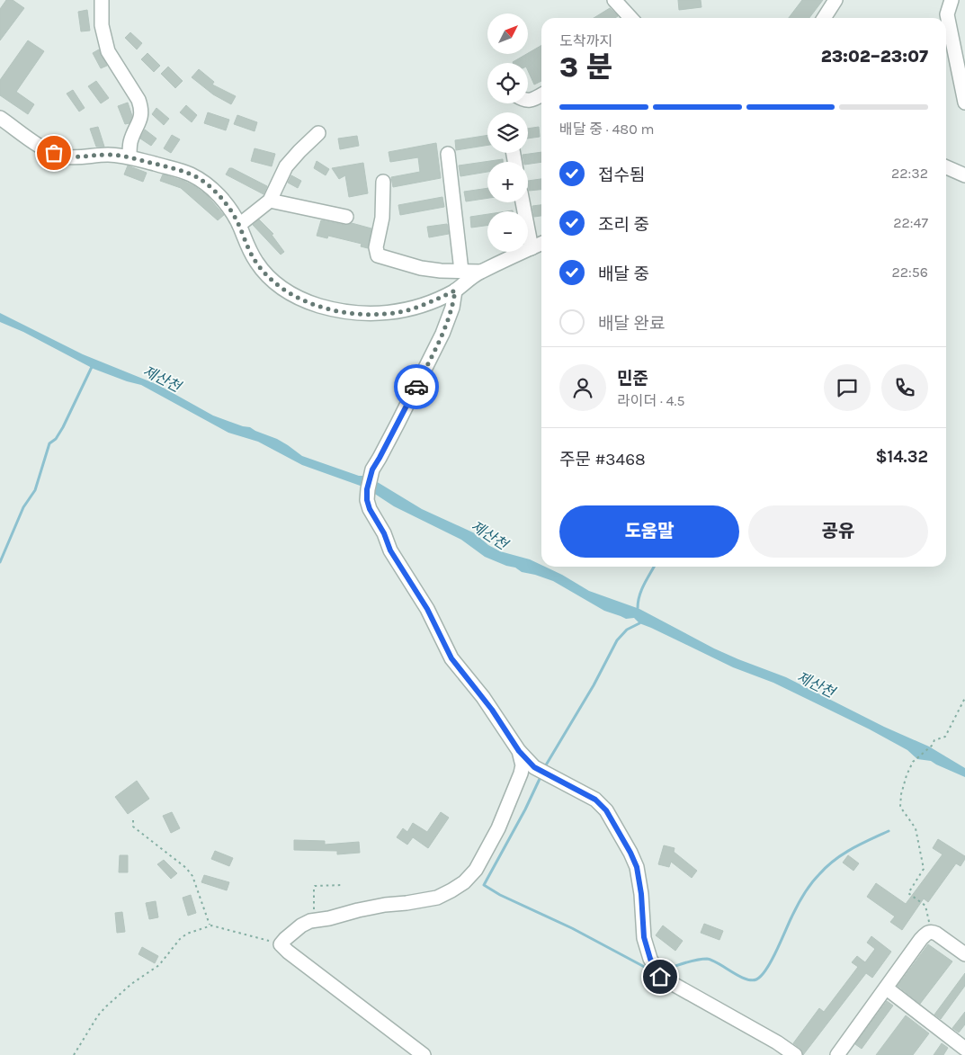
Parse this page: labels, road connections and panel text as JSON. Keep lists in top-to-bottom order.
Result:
{
  "water": ["제산천"],
  "north": "top right",
  "page": {
    "map_buttons": ["+", "−"],
    "heading": ["3 분", "도착까지", "23:02–23:07"],
    "panel": [
      "민준",
      "라이더 · 4.5",
      "주문 #3468",
      "$14.32"
    ],
    "bar": "배달 중 · 480 m",
    "list": [
      ["접수됨", "22:32"],
      ["조리 중", "22:47"],
      ["배달 중", "22:56"],
      "배달 완료"
    ],
    "buttons": ["도움말", "공유"]
  }
}
